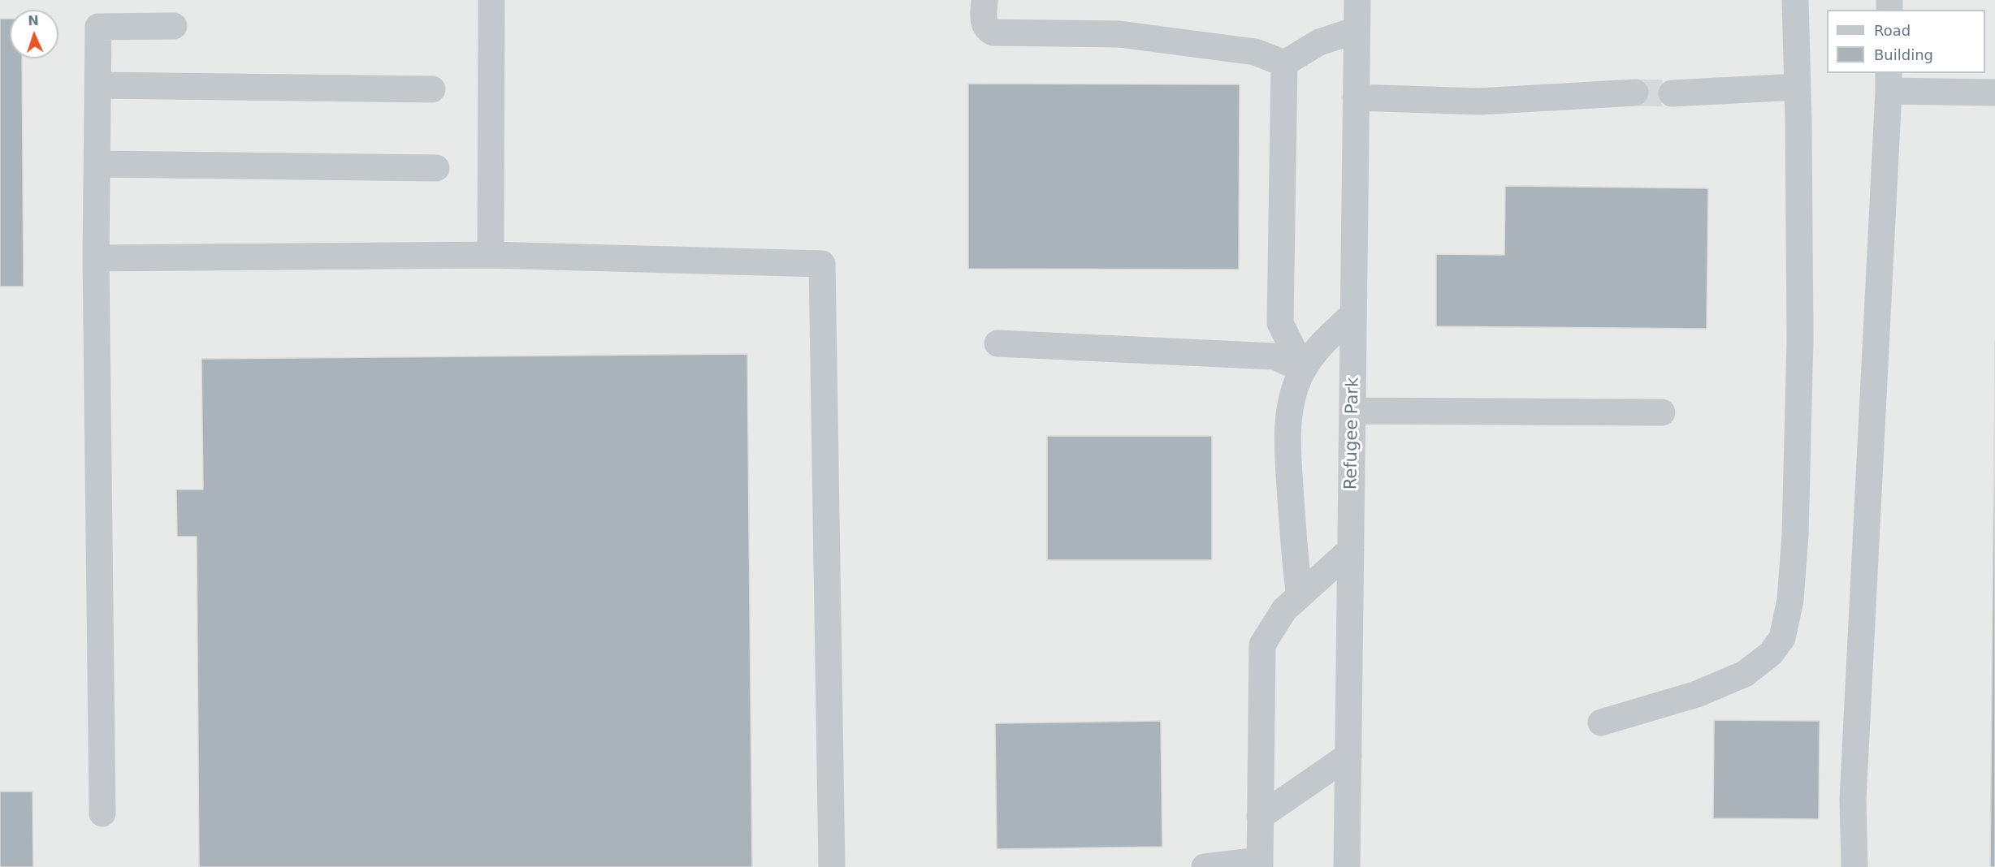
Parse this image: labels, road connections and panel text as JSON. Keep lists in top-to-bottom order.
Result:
{
  "streets": {
    "street": ["Refugee Park"]
  },
  "legend": ["Road", "Building"],
  "north": "top"
}
